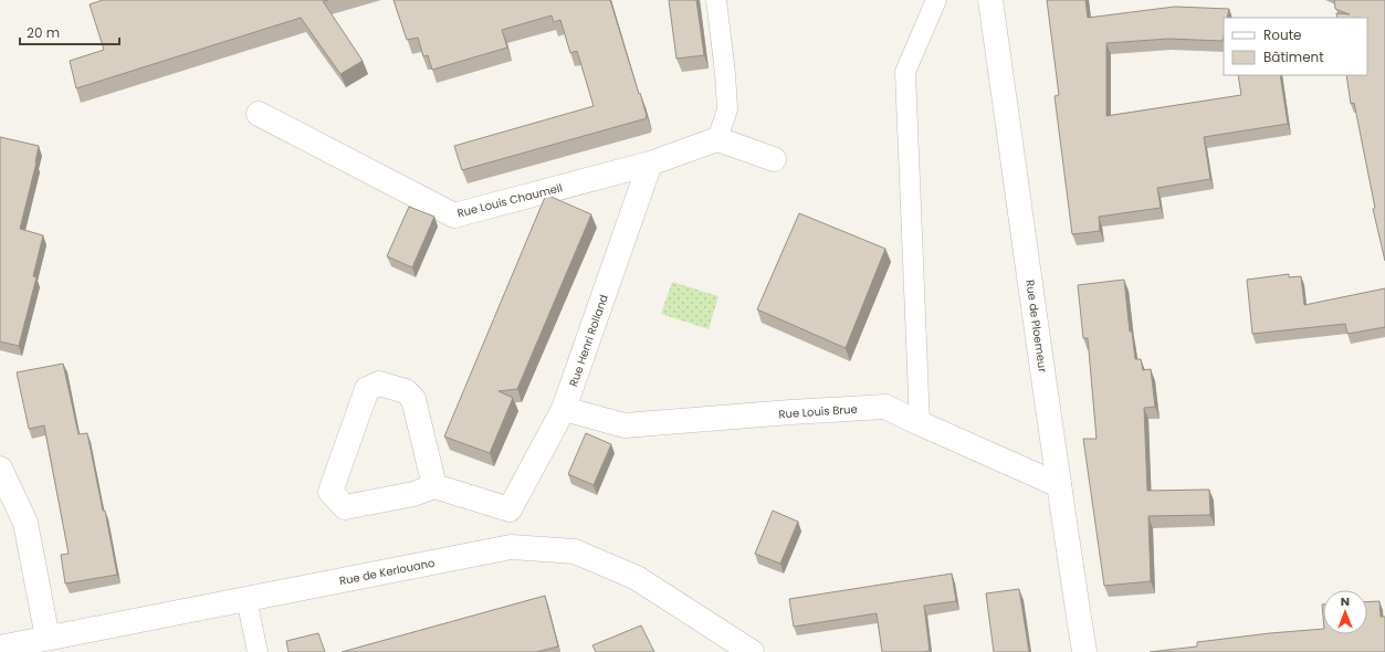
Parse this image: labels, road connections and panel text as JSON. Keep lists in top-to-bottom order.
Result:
{
  "streets": {
    "street": [
      "Rue Louis Chaumeil",
      "Rue de Ploemeur",
      "Rue Henri Rolland",
      "Rue Louis Brue",
      "Rue de Kerlouano"
    ]
  },
  "crossings": [
    ["Rue Louis Chaumeil", "Rue Henri Rolland"],
    ["Rue de Ploemeur", "Rue Louis Brue"],
    ["Rue Henri Rolland", "Rue Louis Brue"]
  ],
  "legend": ["Route", "Bâtiment"],
  "scale_bar": "20 m",
  "north": "top"
}
